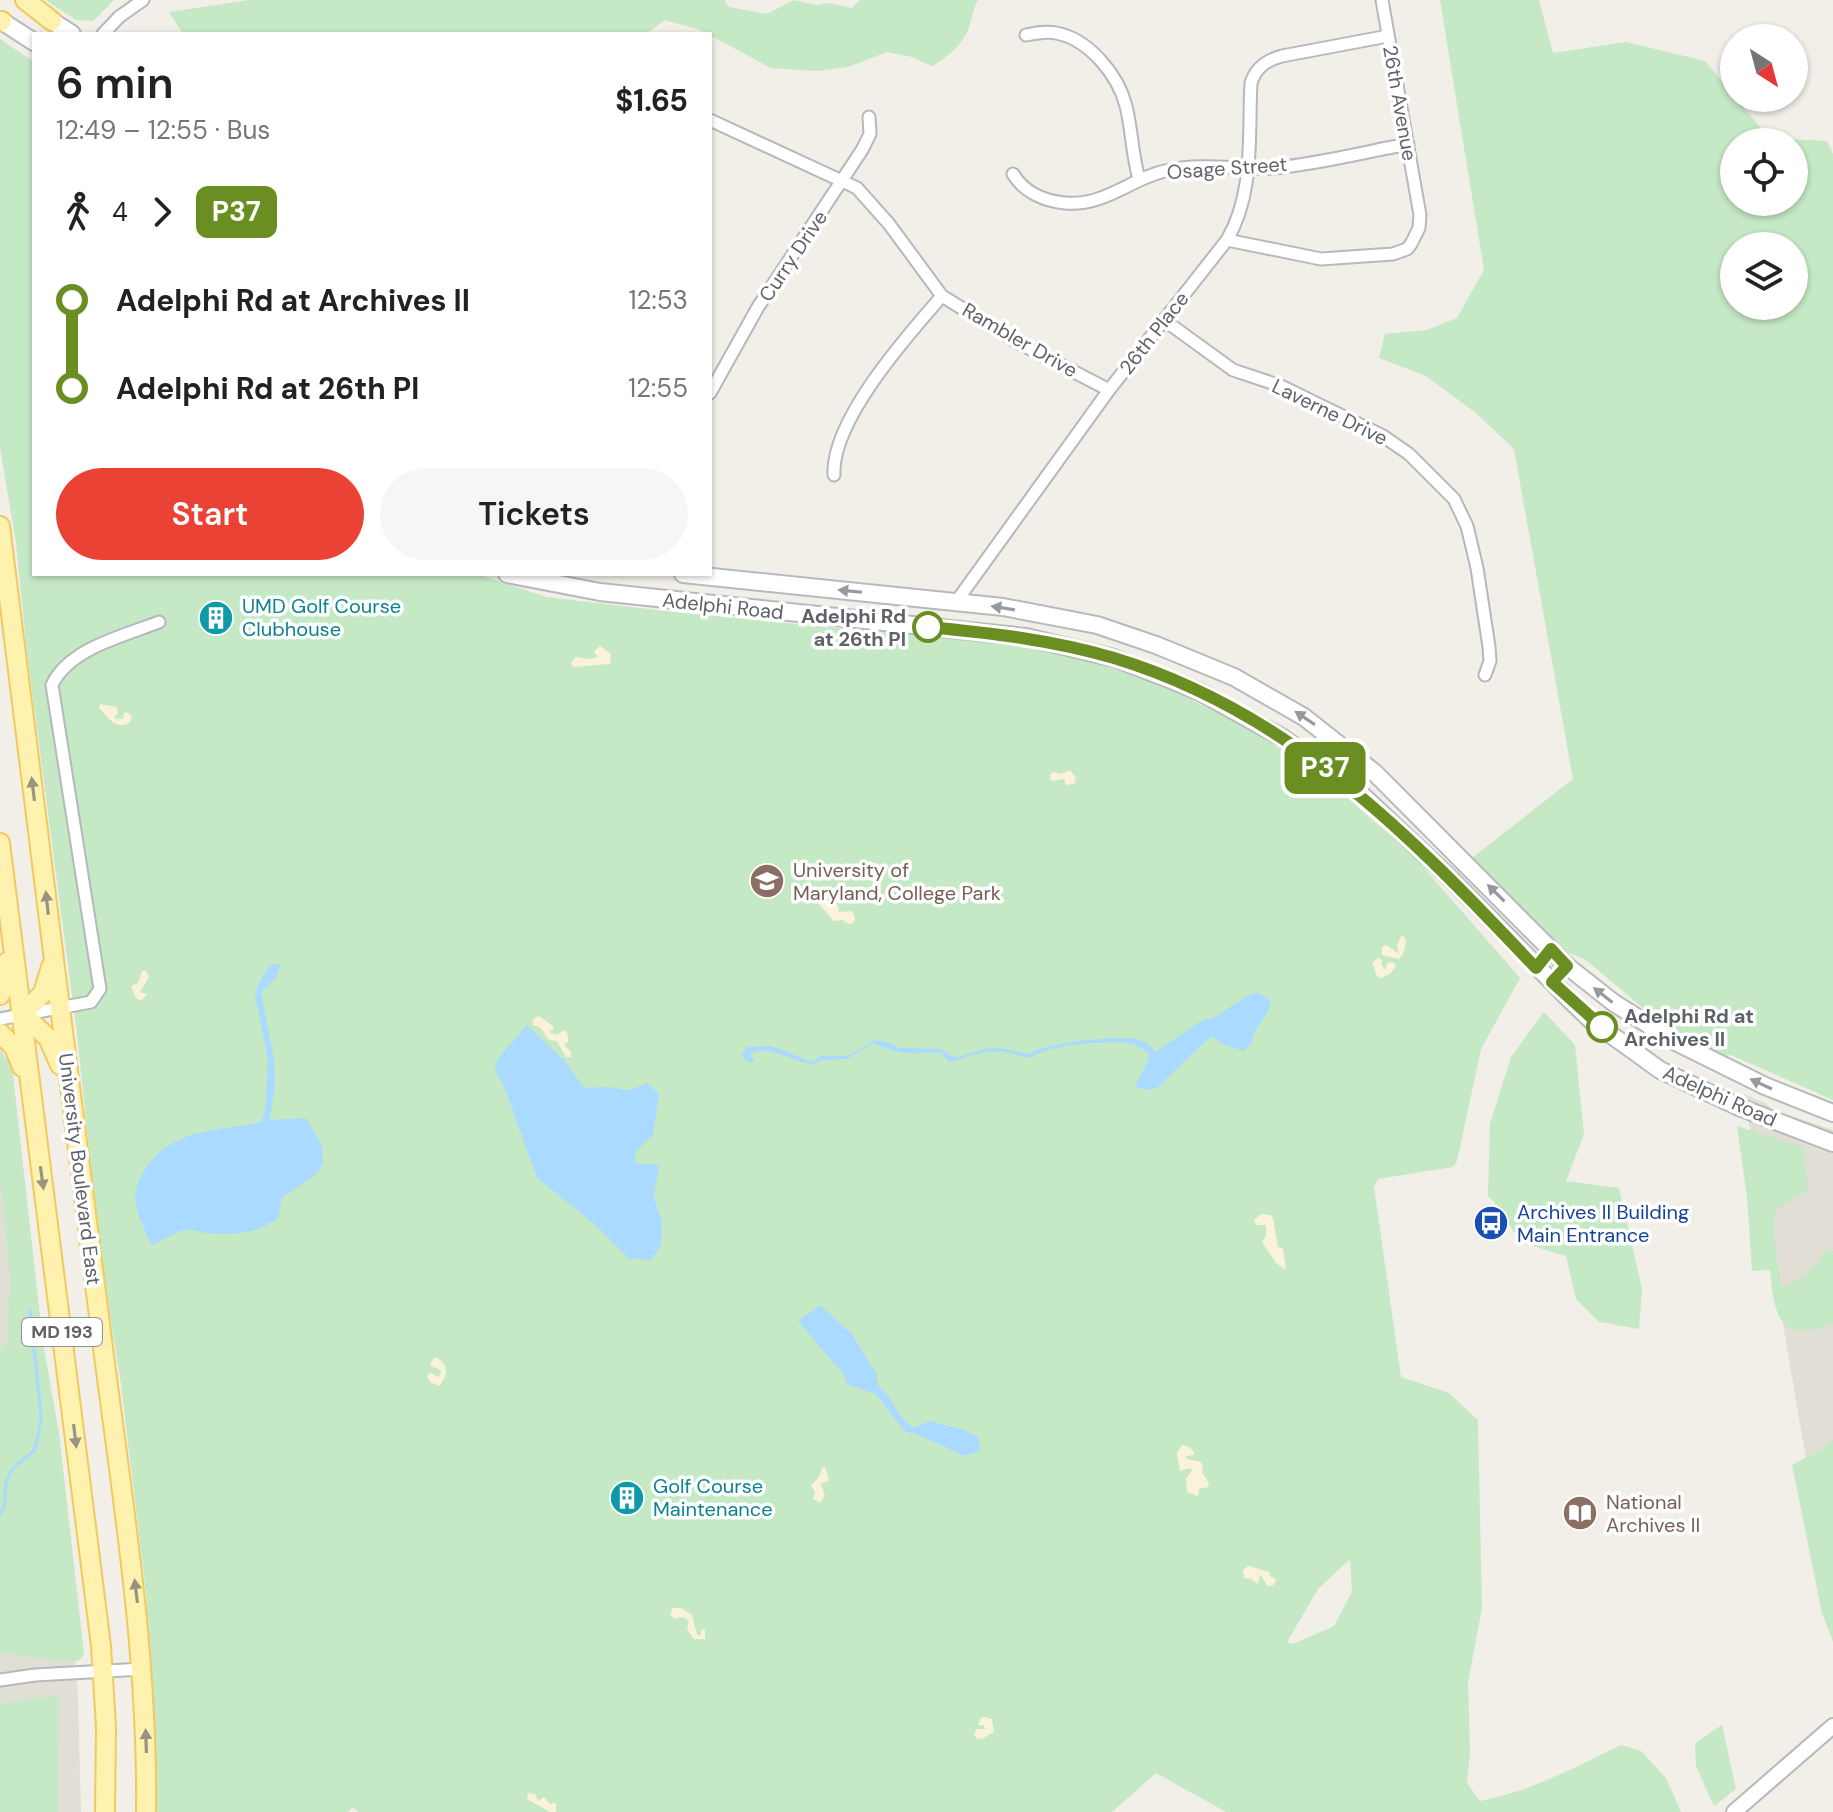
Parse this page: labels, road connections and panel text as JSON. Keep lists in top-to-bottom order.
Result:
{
  "streets": {
    "main road": ["Adelphi Road", "University Boulevard East", "MD 193"],
    "street": [
      "26th Avenue",
      "Osage Street",
      "Curry Drive",
      "26th Place",
      "Rambler Drive",
      "Laverne Drive"
    ]
  },
  "crossings": [
    ["26th Avenue", "Osage Street"],
    ["26th Avenue", "26th Place"],
    ["Osage Street", "26th Place"],
    ["Curry Drive", "Rambler Drive"],
    ["26th Place", "Rambler Drive"],
    ["26th Place", "Laverne Drive"],
    ["26th Place", "Adelphi Road"]
  ],
  "places": {
    "building": ["UMD Golf Course Clubhouse", "Golf Course Maintenance"],
    "other": ["Adelphi Rd at 26th Pl", "Adelphi Rd at Archives II"],
    "school or university": ["University of Maryland, College Park"],
    "bus stop": ["Archives II Building Main Entrance"],
    "library": ["National Archives II"]
  },
  "lines": ["bus line P37"],
  "north": "bottom right",
  "page": {
    "on_map": "P37",
    "heading": ["6 min", "12:49 – 12:55 · Bus", "$1.65"],
    "legs": ["4", "P37"],
    "list": [
      {
        "name": "Adelphi Rd at Archives II",
        "value": "12:53"
      },
      {
        "name": "Adelphi Rd at 26th Pl",
        "value": "12:55"
      }
    ],
    "buttons": ["Start", "Tickets"]
  }
}
